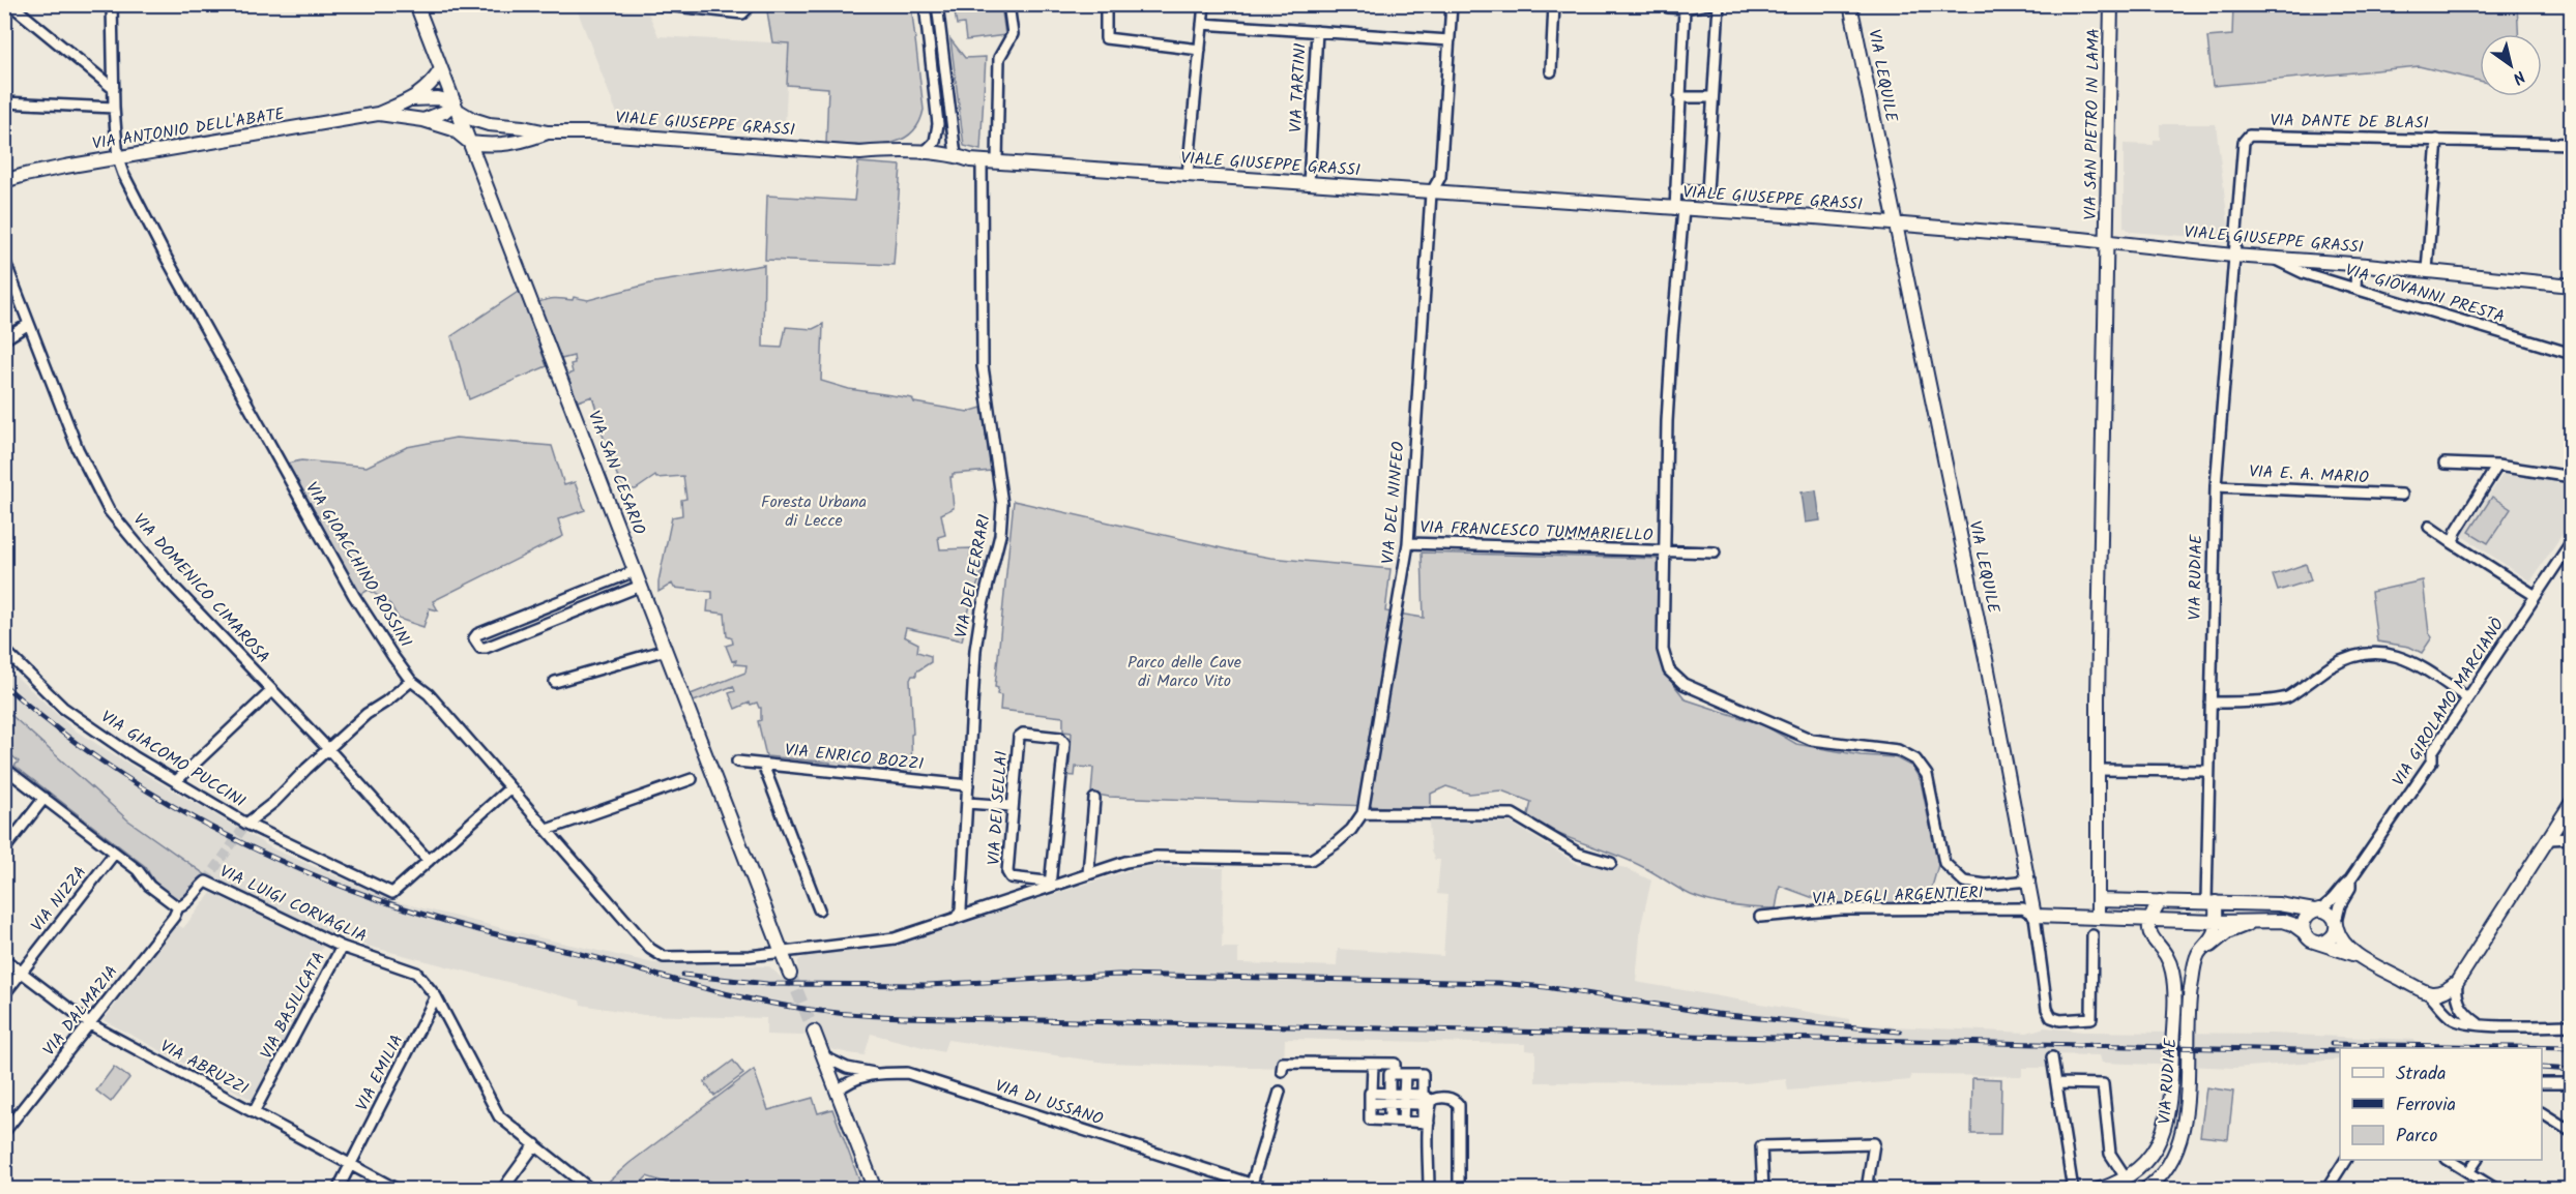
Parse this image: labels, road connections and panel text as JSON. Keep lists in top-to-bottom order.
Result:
{
  "streets": {
    "main road": [
      "VIA LEQUILE",
      "VIALE GIUSEPPE GRASSI",
      "VIA SAN PIETRO IN LAMA",
      "VIA ANTONIO DELL'ABATE",
      "VIA SAN CESARIO",
      "VIA RUDIAE"
    ],
    "street": [
      "VIA TARTINI",
      "VIA DANTE DE BLASI",
      "VIA GIOVANNI PRESTA",
      "VIA E. A. MARIO",
      "VIA DEL NINFEO",
      "VIA FRANCESCO TUMMARIELLO",
      "VIA GIOACCHINO ROSSINI",
      "VIA DEI FERRARI",
      "VIA DOMENICO CIMAROSA",
      "VIA GIROLAMO MARCIANÒ",
      "VIA ENRICO BOZZI",
      "VIA GIACOMO PUCCINI",
      "VIA DEI SELLAI",
      "VIA DEGLI ARGENTIERI",
      "VIA NIZZA",
      "VIA LUIGI CORVAGLIA",
      "VIA BASILICATA",
      "VIA DALMAZIA",
      "VIA ABRUZZI",
      "VIA EMILIA",
      "VIA DI USSANO"
    ]
  },
  "crossings": [
    ["VIA LEQUILE", "VIALE GIUSEPPE GRASSI"],
    ["VIA LEQUILE", "VIA FRANCESCO TUMMARIELLO"],
    ["VIA LEQUILE", "VIA DEGLI ARGENTIERI"],
    ["VIA TARTINI", "VIALE GIUSEPPE GRASSI"],
    ["VIA DANTE DE BLASI", "VIALE GIUSEPPE GRASSI"],
    ["VIA DANTE DE BLASI", "VIA RUDIAE"],
    ["VIALE GIUSEPPE GRASSI", "VIA SAN PIETRO IN LAMA"],
    ["VIALE GIUSEPPE GRASSI", "VIA ANTONIO DELL'ABATE"],
    ["VIALE GIUSEPPE GRASSI", "VIA GIOVANNI PRESTA"],
    ["VIALE GIUSEPPE GRASSI", "VIA SAN CESARIO"],
    ["VIALE GIUSEPPE GRASSI", "VIA DEL NINFEO"],
    ["VIALE GIUSEPPE GRASSI", "VIA DEI FERRARI"],
    ["VIALE GIUSEPPE GRASSI", "VIA RUDIAE"],
    ["VIA ANTONIO DELL'ABATE", "VIA SAN CESARIO"],
    ["VIA ANTONIO DELL'ABATE", "VIA GIOACCHINO ROSSINI"],
    ["VIA SAN CESARIO", "VIA GIOACCHINO ROSSINI"],
    ["VIA E. A. MARIO", "VIA RUDIAE"],
    ["VIA DEL NINFEO", "VIA FRANCESCO TUMMARIELLO"],
    ["VIA DEL NINFEO", "VIA GIOACCHINO ROSSINI"],
    ["VIA GIOACCHINO ROSSINI", "VIA DEI FERRARI"],
    ["VIA GIOACCHINO ROSSINI", "VIA GIACOMO PUCCINI"],
    ["VIA GIOACCHINO ROSSINI", "VIA DEI SELLAI"],
    ["VIA DEI FERRARI", "VIA ENRICO BOZZI"],
    ["VIA DOMENICO CIMAROSA", "VIA GIACOMO PUCCINI"],
    ["VIA NIZZA", "VIA ABRUZZI"],
    ["VIA LUIGI CORVAGLIA", "VIA BASILICATA"],
    ["VIA LUIGI CORVAGLIA", "VIA DALMAZIA"],
    ["VIA LUIGI CORVAGLIA", "VIA EMILIA"],
    ["VIA BASILICATA", "VIA ABRUZZI"],
    ["VIA DALMAZIA", "VIA ABRUZZI"],
    ["VIA ABRUZZI", "VIA EMILIA"]
  ],
  "parks": ["Foresta Urbana di Lecce", "Parco delle Cave di Marco Vito"],
  "legend": ["Strada", "Ferrovia", "Parco"],
  "north": "bottom right"
}
